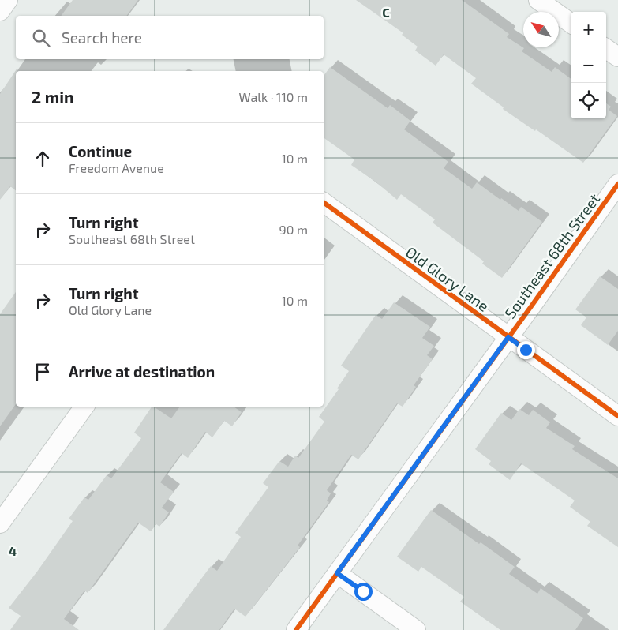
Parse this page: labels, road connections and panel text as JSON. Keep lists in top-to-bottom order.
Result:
{
  "streets": {
    "street": ["Southeast 68th Street", "Old Glory Lane"]
  },
  "crossings": [
    ["Southeast 68th Street", "Old Glory Lane"]
  ],
  "north": "top left",
  "page": {
    "map_buttons": ["+", "−"],
    "search": "Search here",
    "heading": ["2 min", "Walk · 110 m"],
    "list": [
      ["Continue", "Freedom Avenue", "10 m"],
      ["Turn right", "Southeast 68th Street", "90 m"],
      ["Turn right", "Old Glory Lane", "10 m"],
      "Arrive at destination"
    ]
  },
  "grid": {
    "columns": ["C"],
    "rows": ["4"]
  }
}
